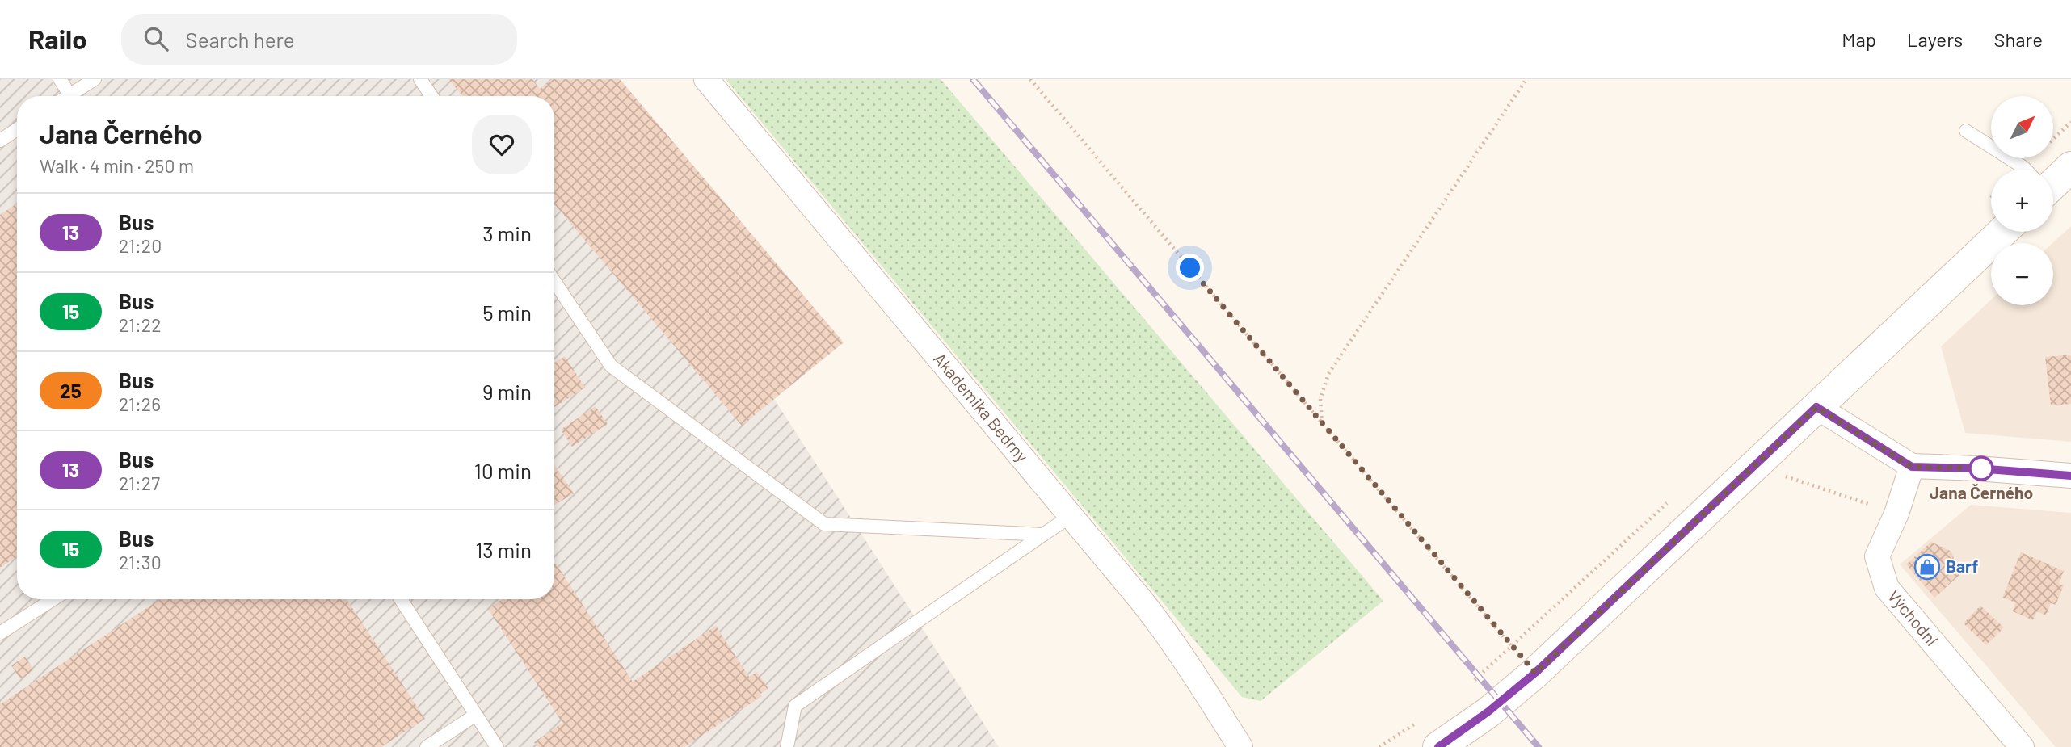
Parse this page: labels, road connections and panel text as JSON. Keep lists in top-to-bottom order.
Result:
{
  "streets": {
    "street": ["Akademika Bedrny", "Východní"]
  },
  "places": {
    "other": ["Jana Černého"],
    "shop": ["Barf"]
  },
  "lines": ["bus line 13"],
  "north": "top right",
  "page": {
    "header": "Railo",
    "search": "Search here",
    "nav": ["Map", "Layers", "Share"],
    "map_buttons": ["+", "−"],
    "heading": ["Jana Černého", "Walk · 4 min · 250 m"],
    "list": [
      {
        "mark": "13",
        "name": "Bus",
        "note": "21:20",
        "value": "3 min"
      },
      {
        "mark": "15",
        "name": "Bus",
        "note": "21:22",
        "value": "5 min"
      },
      {
        "mark": "25",
        "name": "Bus",
        "note": "21:26",
        "value": "9 min"
      },
      {
        "mark": "13",
        "name": "Bus",
        "note": "21:27",
        "value": "10 min"
      },
      {
        "mark": "15",
        "name": "Bus",
        "note": "21:30",
        "value": "13 min"
      }
    ]
  }
}
